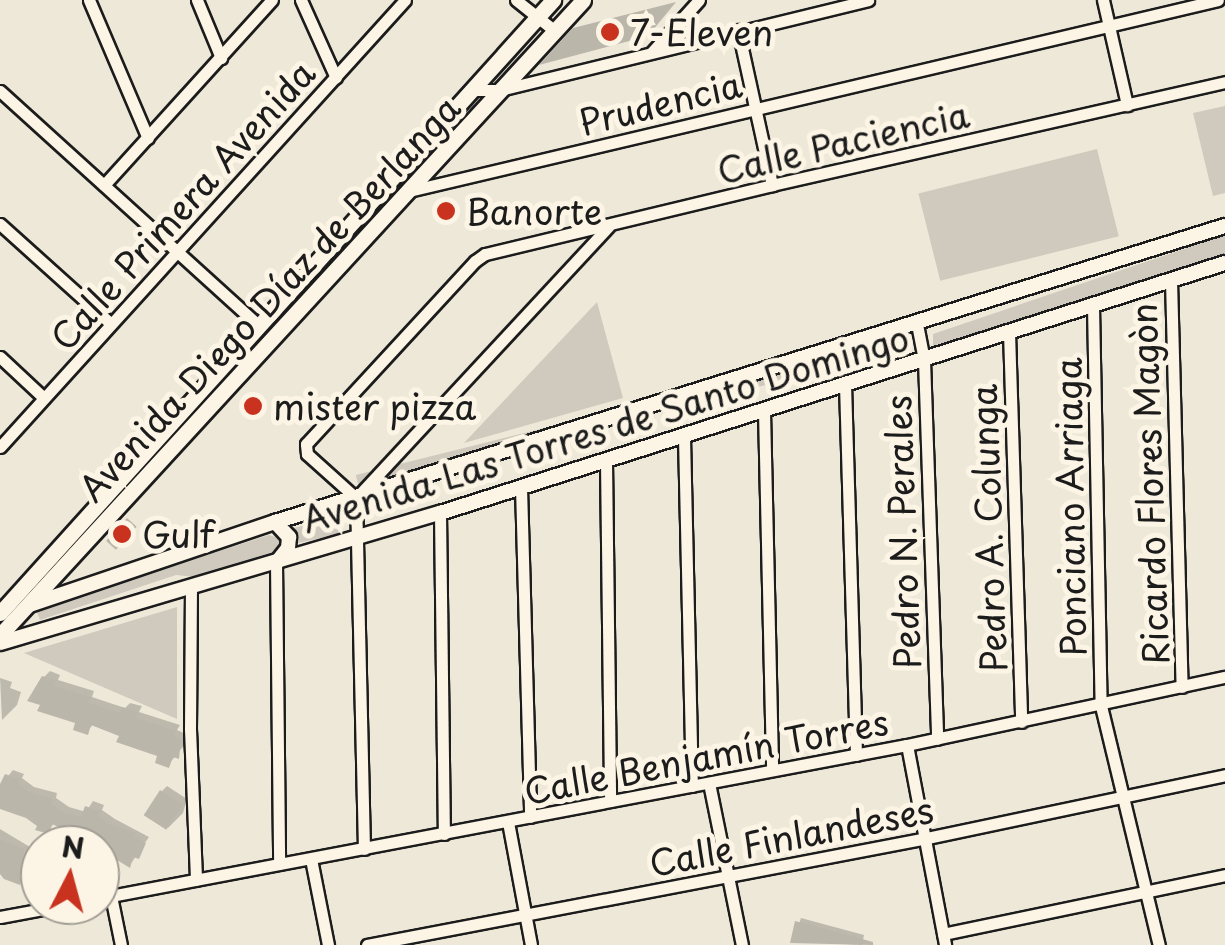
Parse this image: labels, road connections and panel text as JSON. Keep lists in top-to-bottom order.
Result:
{
  "streets": {
    "main road": ["Avenida Diego Díaz de Berlanga"],
    "street": [
      "Prudencia",
      "Calle Paciencia",
      "Calle Primera Avenida",
      "Avenida Las Torres de Santo Domingo",
      "Ricardo Flores Magòn",
      "Ponciano Arriaga",
      "Pedro A. Colunga",
      "Pedro N. Perales",
      "Calle Benjamín Torres",
      "Calle Finlandeses"
    ]
  },
  "crossings": [
    ["Prudencia", "Avenida Diego Díaz de Berlanga"],
    ["Calle Paciencia", "Avenida Las Torres de Santo Domingo"],
    ["Avenida Diego Díaz de Berlanga", "Avenida Las Torres de Santo Domingo"],
    ["Avenida Las Torres de Santo Domingo", "Ricardo Flores Magòn"],
    ["Avenida Las Torres de Santo Domingo", "Ponciano Arriaga"],
    ["Avenida Las Torres de Santo Domingo", "Pedro A. Colunga"],
    ["Avenida Las Torres de Santo Domingo", "Pedro N. Perales"],
    ["Ricardo Flores Magòn", "Calle Benjamín Torres"],
    ["Ponciano Arriaga", "Calle Benjamín Torres"],
    ["Ponciano Arriaga", "Calle Finlandeses"],
    ["Pedro A. Colunga", "Calle Benjamín Torres"],
    ["Pedro N. Perales", "Calle Benjamín Torres"]
  ],
  "places": [
    "7-Eleven",
    "Banorte",
    "mister pizza",
    "Gulf"
  ],
  "north": "top"
}
